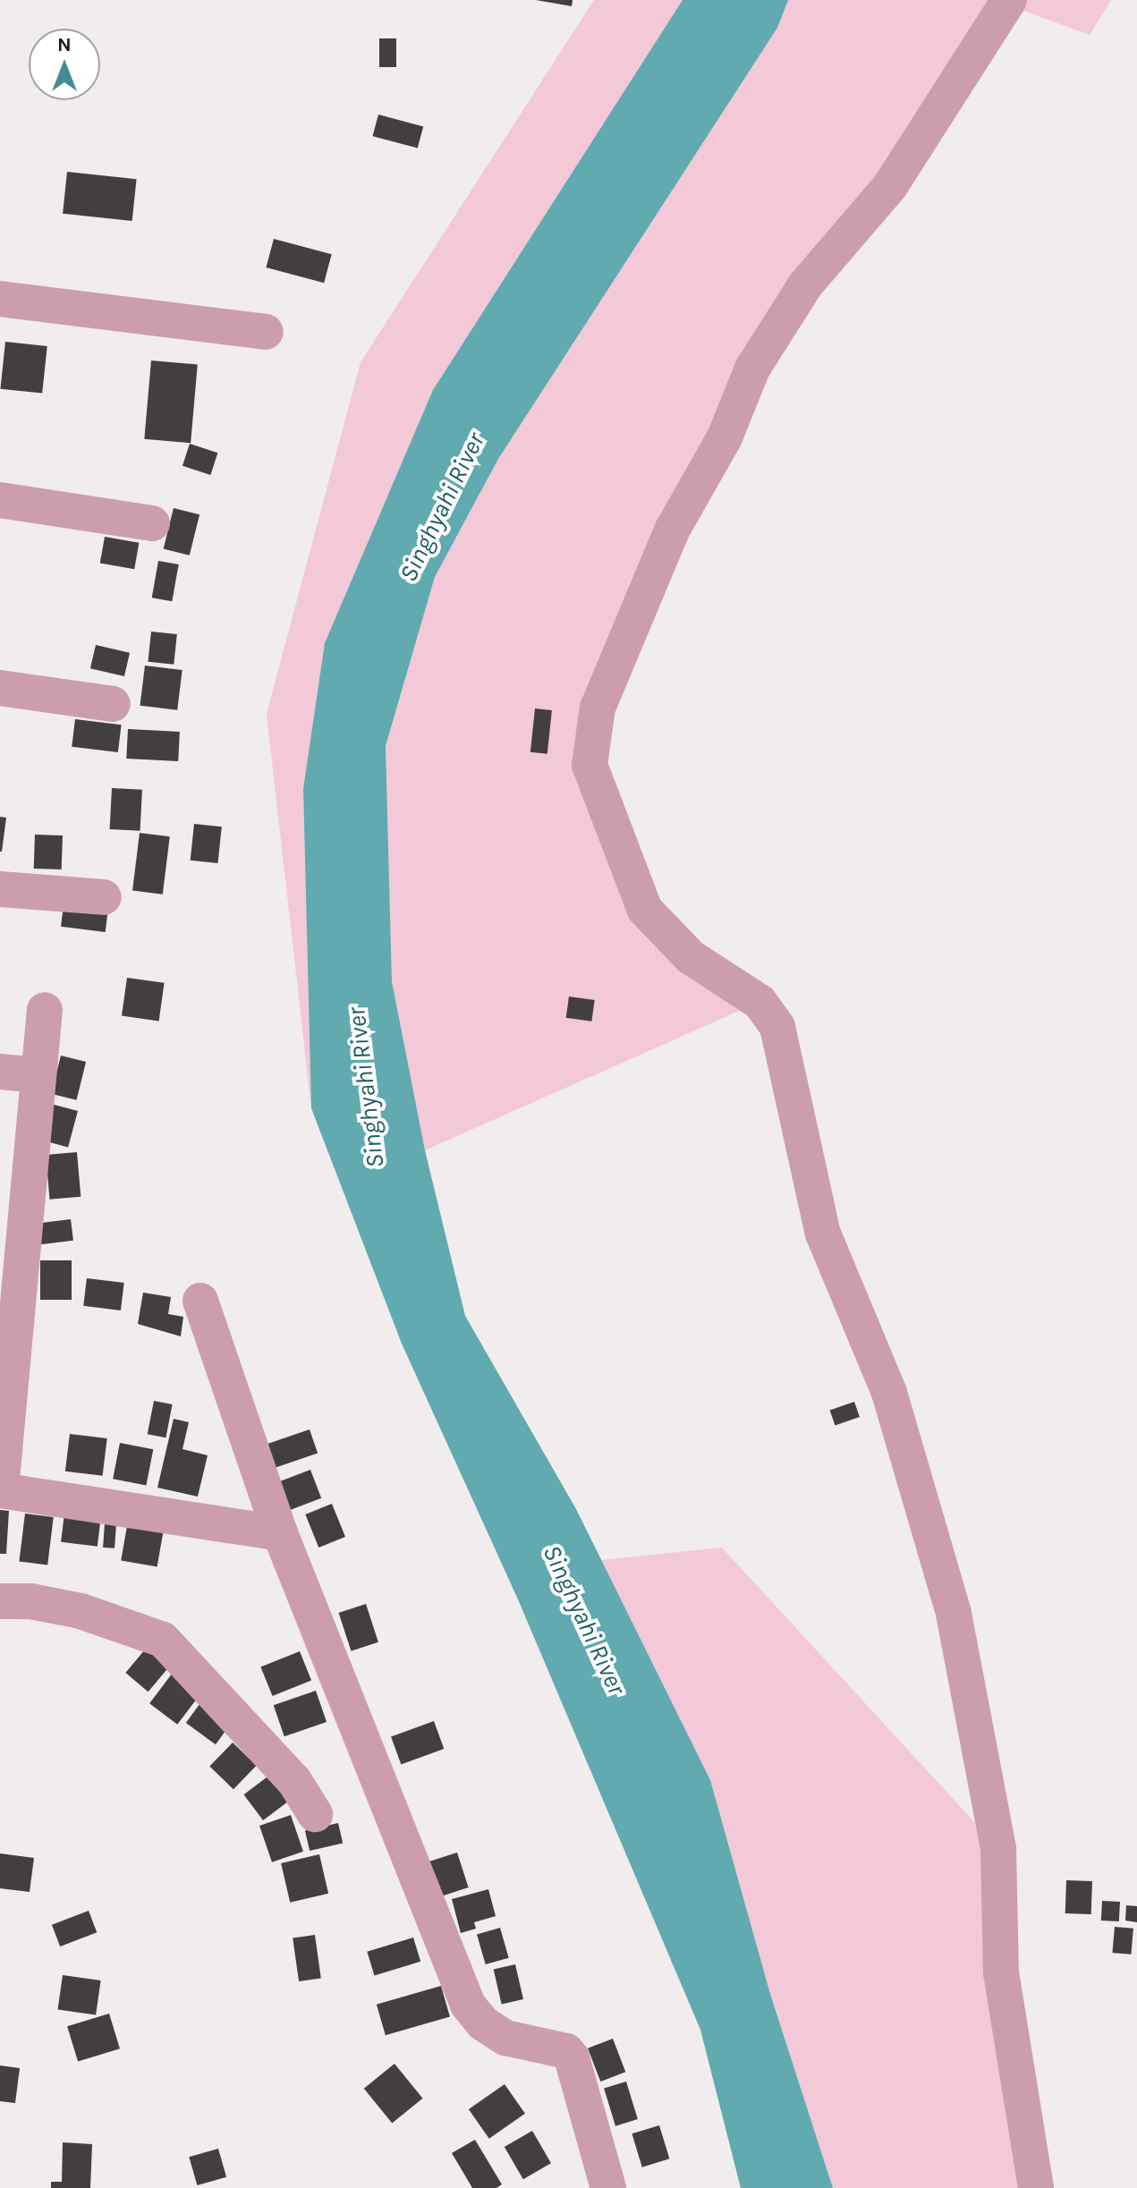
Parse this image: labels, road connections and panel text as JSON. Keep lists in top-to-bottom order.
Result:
{
  "water": ["Singhyahi River"],
  "north": "top"
}
